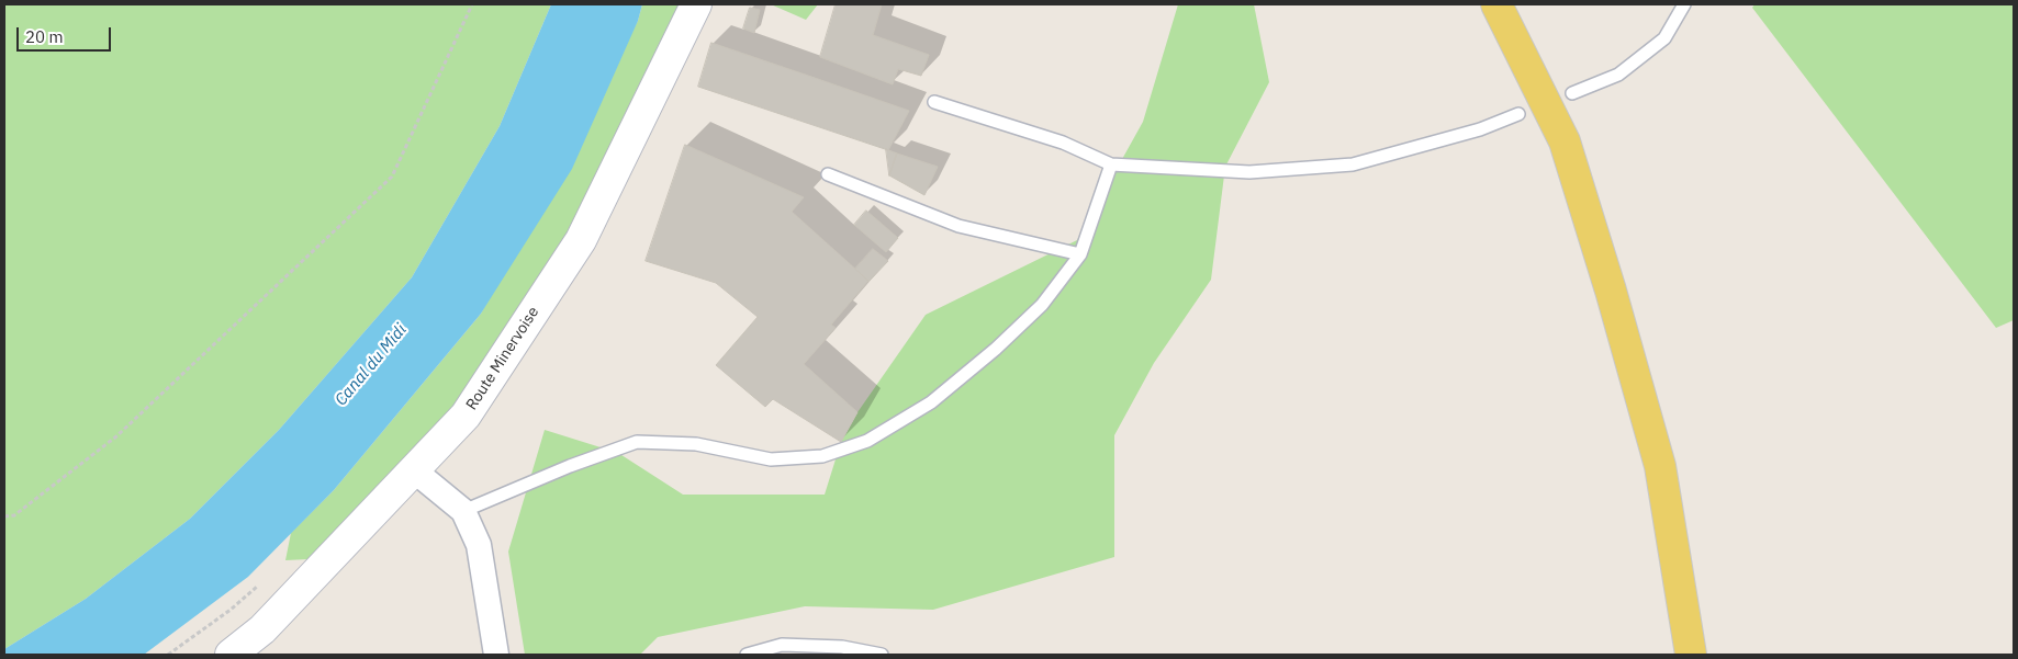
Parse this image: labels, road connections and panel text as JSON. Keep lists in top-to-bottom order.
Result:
{
  "streets": {
    "main road": ["Route Minervoise"]
  },
  "water": ["Canal du Midi"],
  "scale_bar": "20 m"
}
